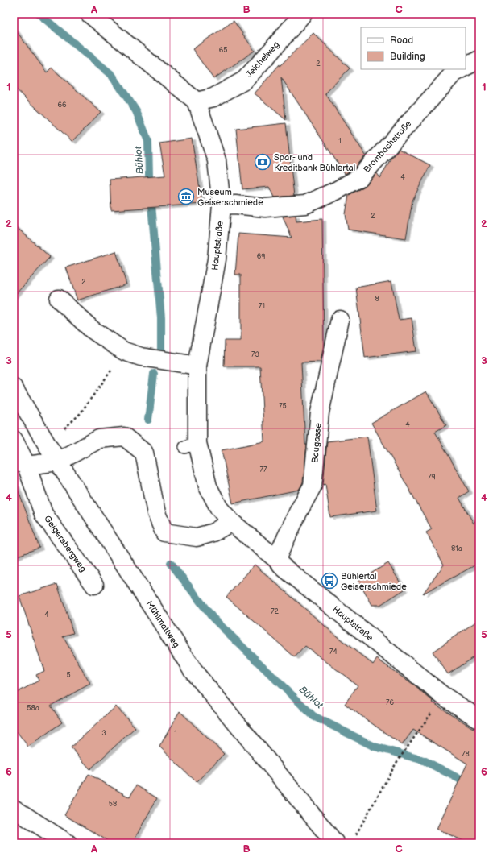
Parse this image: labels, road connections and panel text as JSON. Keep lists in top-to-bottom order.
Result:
{
  "streets": {
    "street": [
      "Jeichelweg",
      "Brombachstraße",
      "Hauptstraße",
      "Baugasse",
      "Geigersbergweg",
      "Mühlmattweg"
    ]
  },
  "crossings": [
    ["Jeichelweg", "Hauptstraße"],
    ["Brombachstraße", "Hauptstraße"],
    ["Hauptstraße", "Baugasse"]
  ],
  "water": ["Bühlot"],
  "places": {
    "bank": ["Spar- und Kreditbank Bühlertal"],
    "museum": ["Museum Geiserschmiede"],
    "bus stop": ["Bühlertal Geiserschmiede"]
  },
  "house_numbers": [
    "65",
    "2",
    "66",
    "1",
    "4",
    "2",
    "69",
    "2",
    "8",
    "71",
    "73",
    "75",
    "4",
    "77",
    "79",
    "81a",
    "72",
    "4",
    "74",
    "5",
    "76",
    "58a",
    "3",
    "1",
    "78",
    "58"
  ],
  "legend": ["Road", "Building"],
  "grid": {
    "columns": ["A", "B", "C"],
    "rows": [
      "1",
      "2",
      "3",
      "4",
      "5",
      "6"
    ]
  }
}
